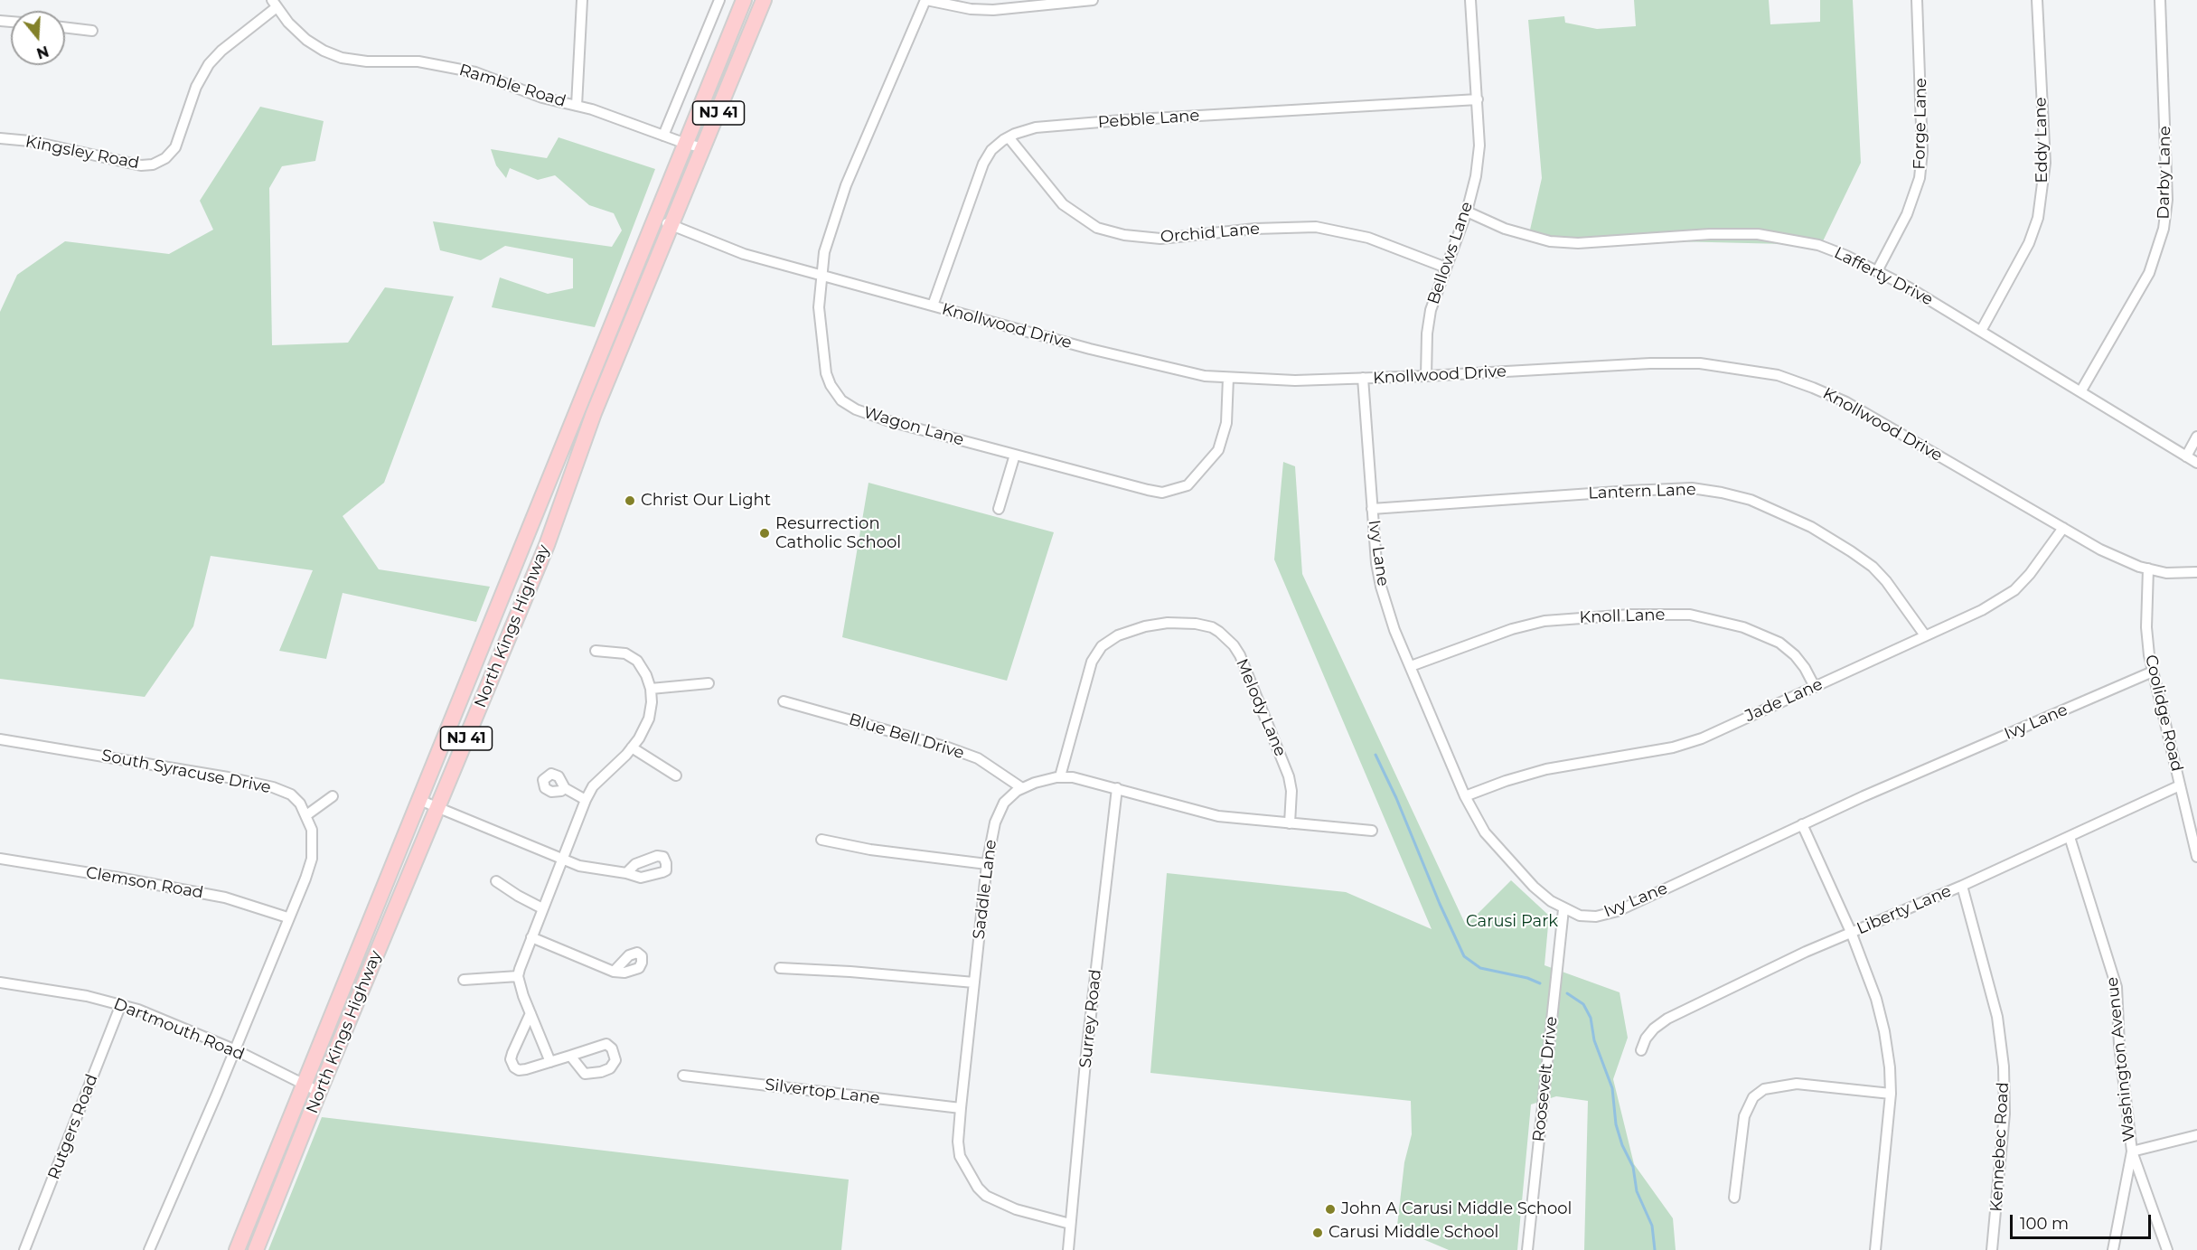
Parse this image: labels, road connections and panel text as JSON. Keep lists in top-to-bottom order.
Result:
{
  "streets": {
    "main road": ["NJ 41", "North Kings Highway"],
    "street": [
      "Ramble Road",
      "Pebble Lane",
      "Forge Lane",
      "Eddy Lane",
      "Kingsley Road",
      "Darby Lane",
      "Orchid Lane",
      "Bellows Lane",
      "Lafferty Drive",
      "Knollwood Drive",
      "Wagon Lane",
      "Lantern Lane",
      "Ivy Lane",
      "Knoll Lane",
      "Jade Lane",
      "Melody Lane",
      "Coolidge Road",
      "Blue Bell Drive",
      "South Syracuse Drive",
      "Clemson Road",
      "Saddle Lane",
      "Liberty Lane",
      "Surrey Road",
      "Dartmouth Road",
      "Washington Avenue",
      "Roosevelt Drive",
      "Silvertop Lane",
      "Rutgers Road",
      "Kennebec Road"
    ]
  },
  "crossings": [
    ["Ramble Road", "Kingsley Road"],
    ["Ramble Road", "North Kings Highway"],
    ["Pebble Lane", "Orchid Lane"],
    ["Pebble Lane", "Bellows Lane"],
    ["Pebble Lane", "Knollwood Drive"],
    ["Forge Lane", "Lafferty Drive"],
    ["Eddy Lane", "Lafferty Drive"],
    ["Darby Lane", "Lafferty Drive"],
    ["Orchid Lane", "Bellows Lane"],
    ["Bellows Lane", "Lafferty Drive"],
    ["Bellows Lane", "Knollwood Drive"],
    ["Knollwood Drive", "Wagon Lane"],
    ["Knollwood Drive", "Ivy Lane"],
    ["Knollwood Drive", "North Kings Highway"],
    ["Knollwood Drive", "Jade Lane"],
    ["Knollwood Drive", "Coolidge Road"],
    ["Lantern Lane", "Ivy Lane"],
    ["Lantern Lane", "Jade Lane"],
    ["Ivy Lane", "Knoll Lane"],
    ["Ivy Lane", "Jade Lane"],
    ["Ivy Lane", "Coolidge Road"],
    ["Ivy Lane", "Roosevelt Drive"],
    ["Knoll Lane", "Jade Lane"],
    ["North Kings Highway", "Dartmouth Road"],
    ["Melody Lane", "Saddle Lane"],
    ["Coolidge Road", "Liberty Lane"],
    ["Blue Bell Drive", "Saddle Lane"],
    ["South Syracuse Drive", "Clemson Road"],
    ["South Syracuse Drive", "Dartmouth Road"],
    ["Saddle Lane", "Surrey Road"],
    ["Saddle Lane", "Silvertop Lane"],
    ["Liberty Lane", "Washington Avenue"],
    ["Liberty Lane", "Kennebec Road"],
    ["Dartmouth Road", "Rutgers Road"]
  ],
  "parks": ["Carusi Park"],
  "places": [
    "Christ Our Light",
    "Resurrection Catholic School",
    "John A Carusi Middle School",
    "Carusi Middle School"
  ],
  "scale_bar": "100 m",
  "north": "bottom"
}
